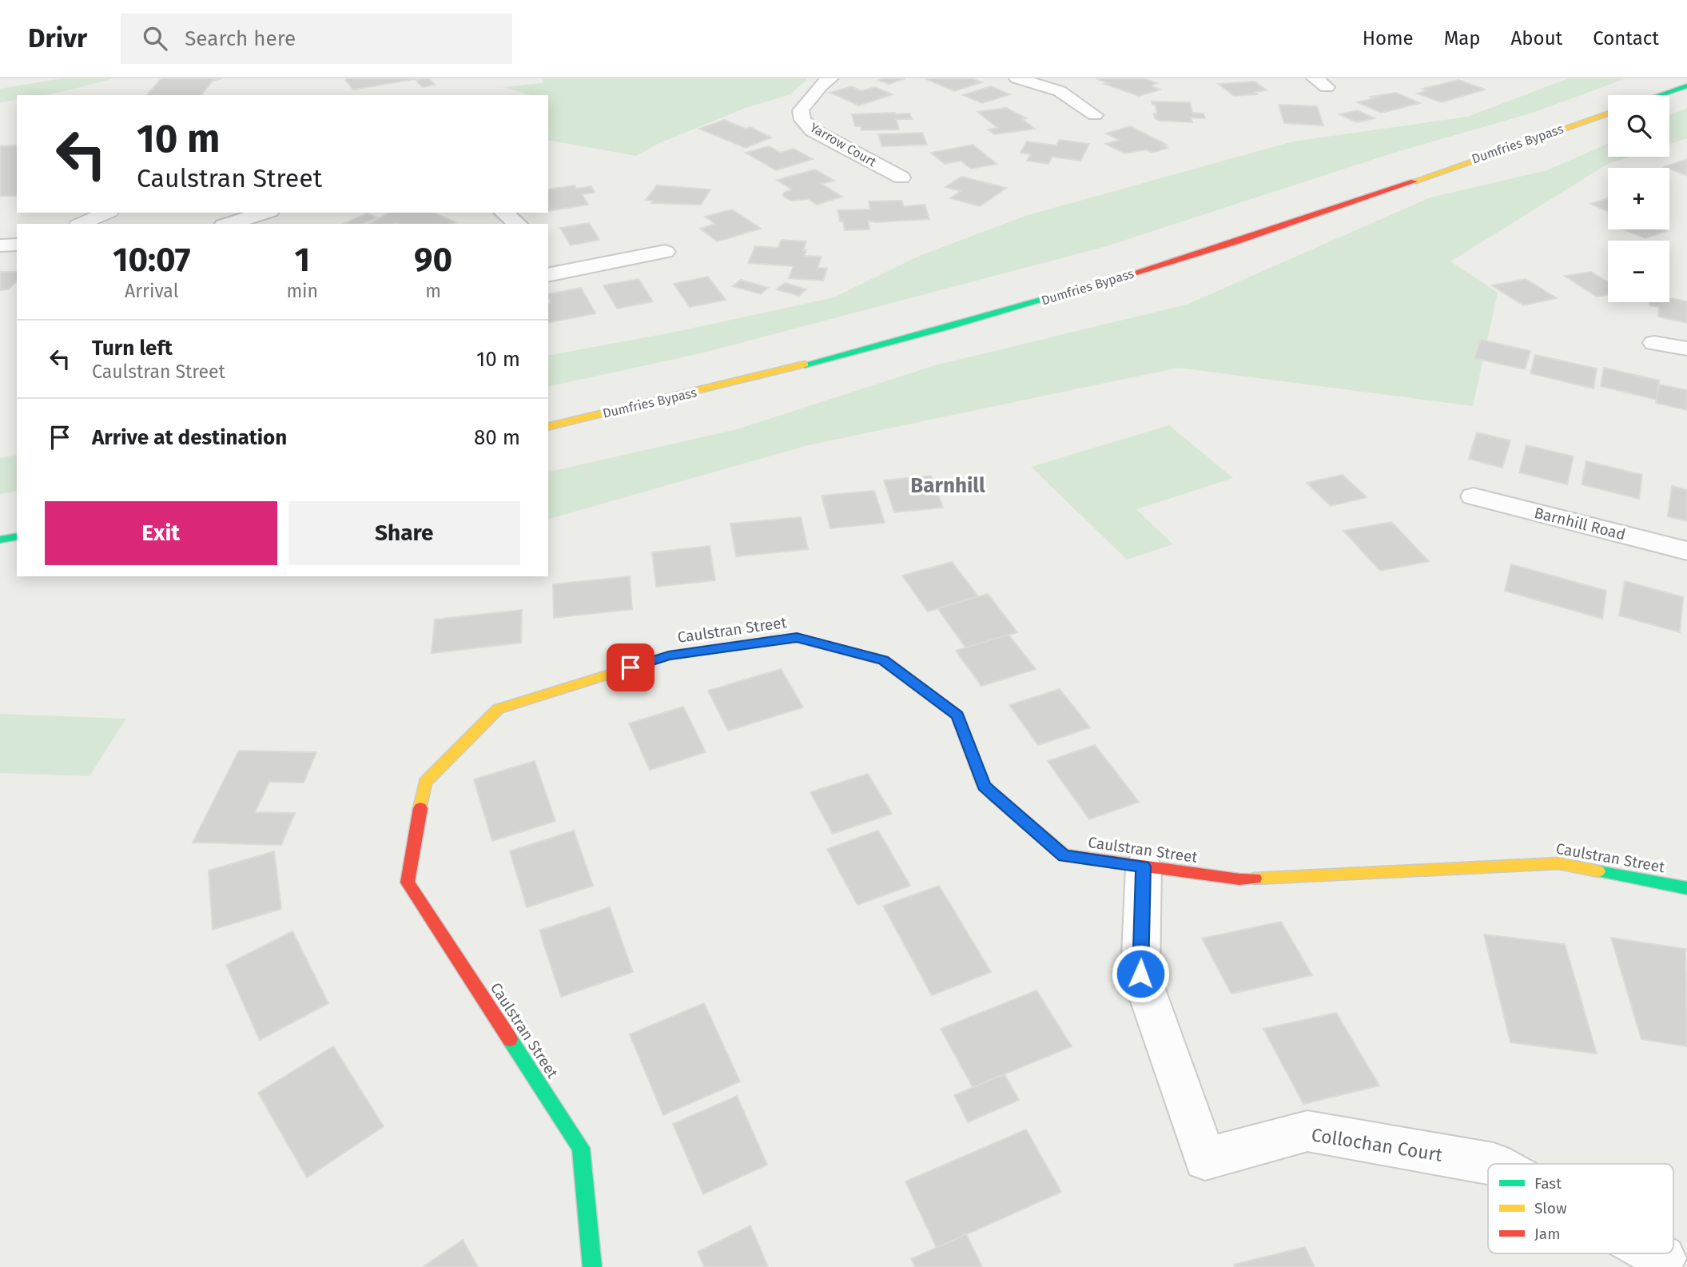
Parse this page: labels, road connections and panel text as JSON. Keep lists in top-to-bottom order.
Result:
{
  "streets": {
    "main road": ["Dumfries Bypass", "Caulstran Street"],
    "street": ["Yarrow Court", "Barnhill Road", "Collochan Court"]
  },
  "crossings": [
    ["Caulstran Street", "Collochan Court"]
  ],
  "districts": ["Barnhill"],
  "legend": ["Fast", "Slow", "Jam"],
  "page": {
    "header": "Drivr",
    "search": "Search here",
    "nav": [
      "Home",
      "Map",
      "About",
      "Contact"
    ],
    "map_buttons": ["+", "−"],
    "turn": ["10 m", "Caulstran Street"],
    "eta": [
      "10:07",
      "Arrival",
      "1",
      "min",
      "90",
      "m"
    ],
    "list": [
      {
        "name": "Turn left",
        "note": "Caulstran Street",
        "value": "10 m"
      },
      {
        "name": "Arrive at destination",
        "value": "80 m"
      }
    ],
    "buttons": ["Exit", "Share"]
  }
}
